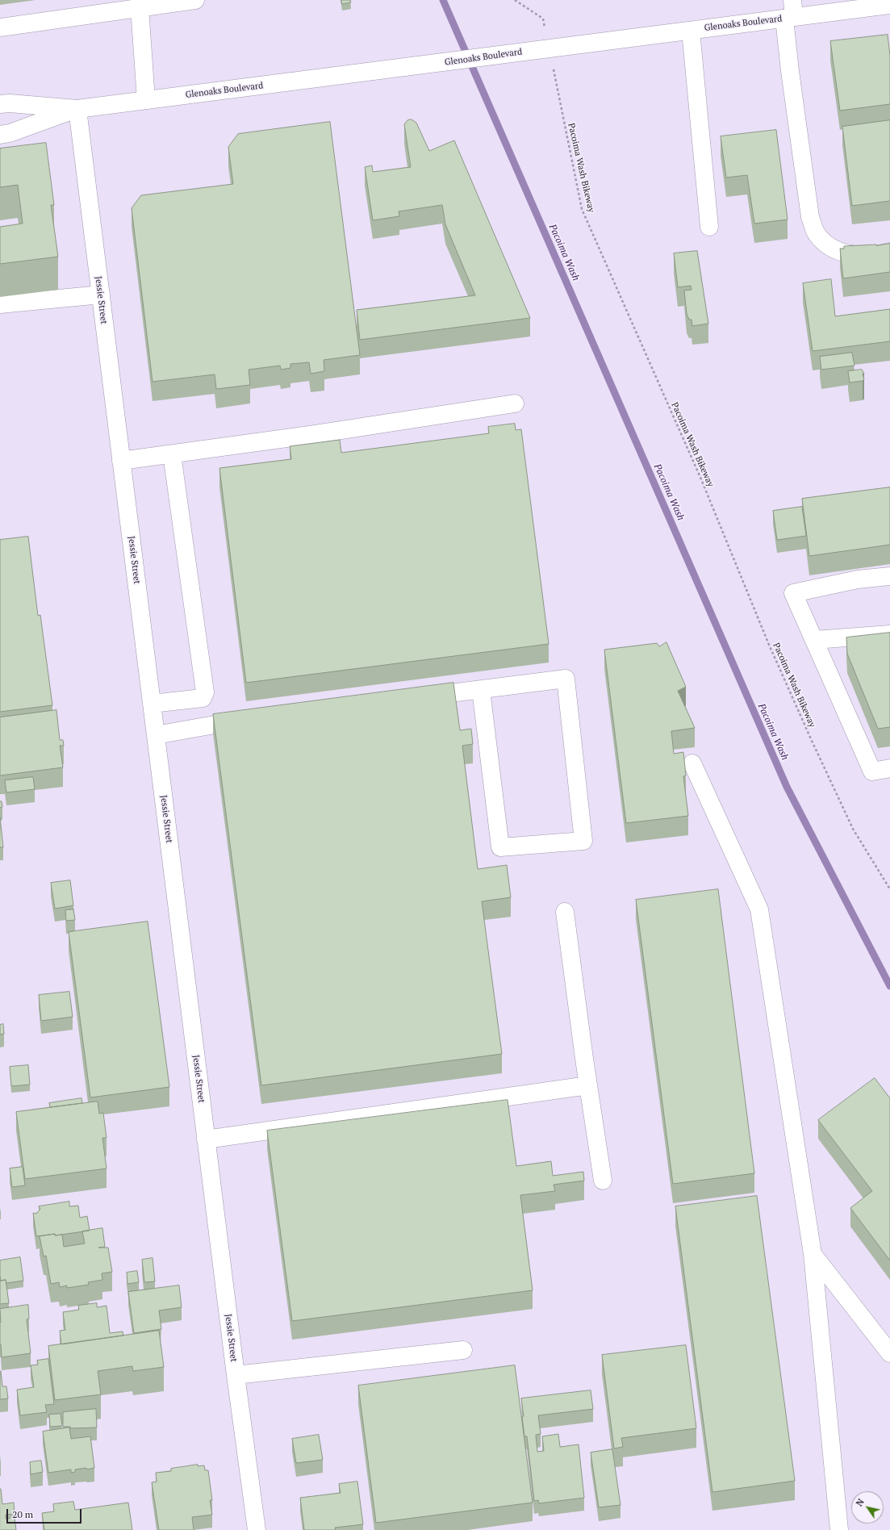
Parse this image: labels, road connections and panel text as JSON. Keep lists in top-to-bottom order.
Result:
{
  "streets": {
    "street": ["Glenoaks Boulevard", "Jessie Street"],
    "path": ["Pacoima Wash Bikeway"]
  },
  "crossings": [
    ["Glenoaks Boulevard", "Pacoima Wash Bikeway"],
    ["Glenoaks Boulevard", "Jessie Street"]
  ],
  "water": ["Pacoima Wash"],
  "scale_bar": "20 m",
  "north": "top left"
}
